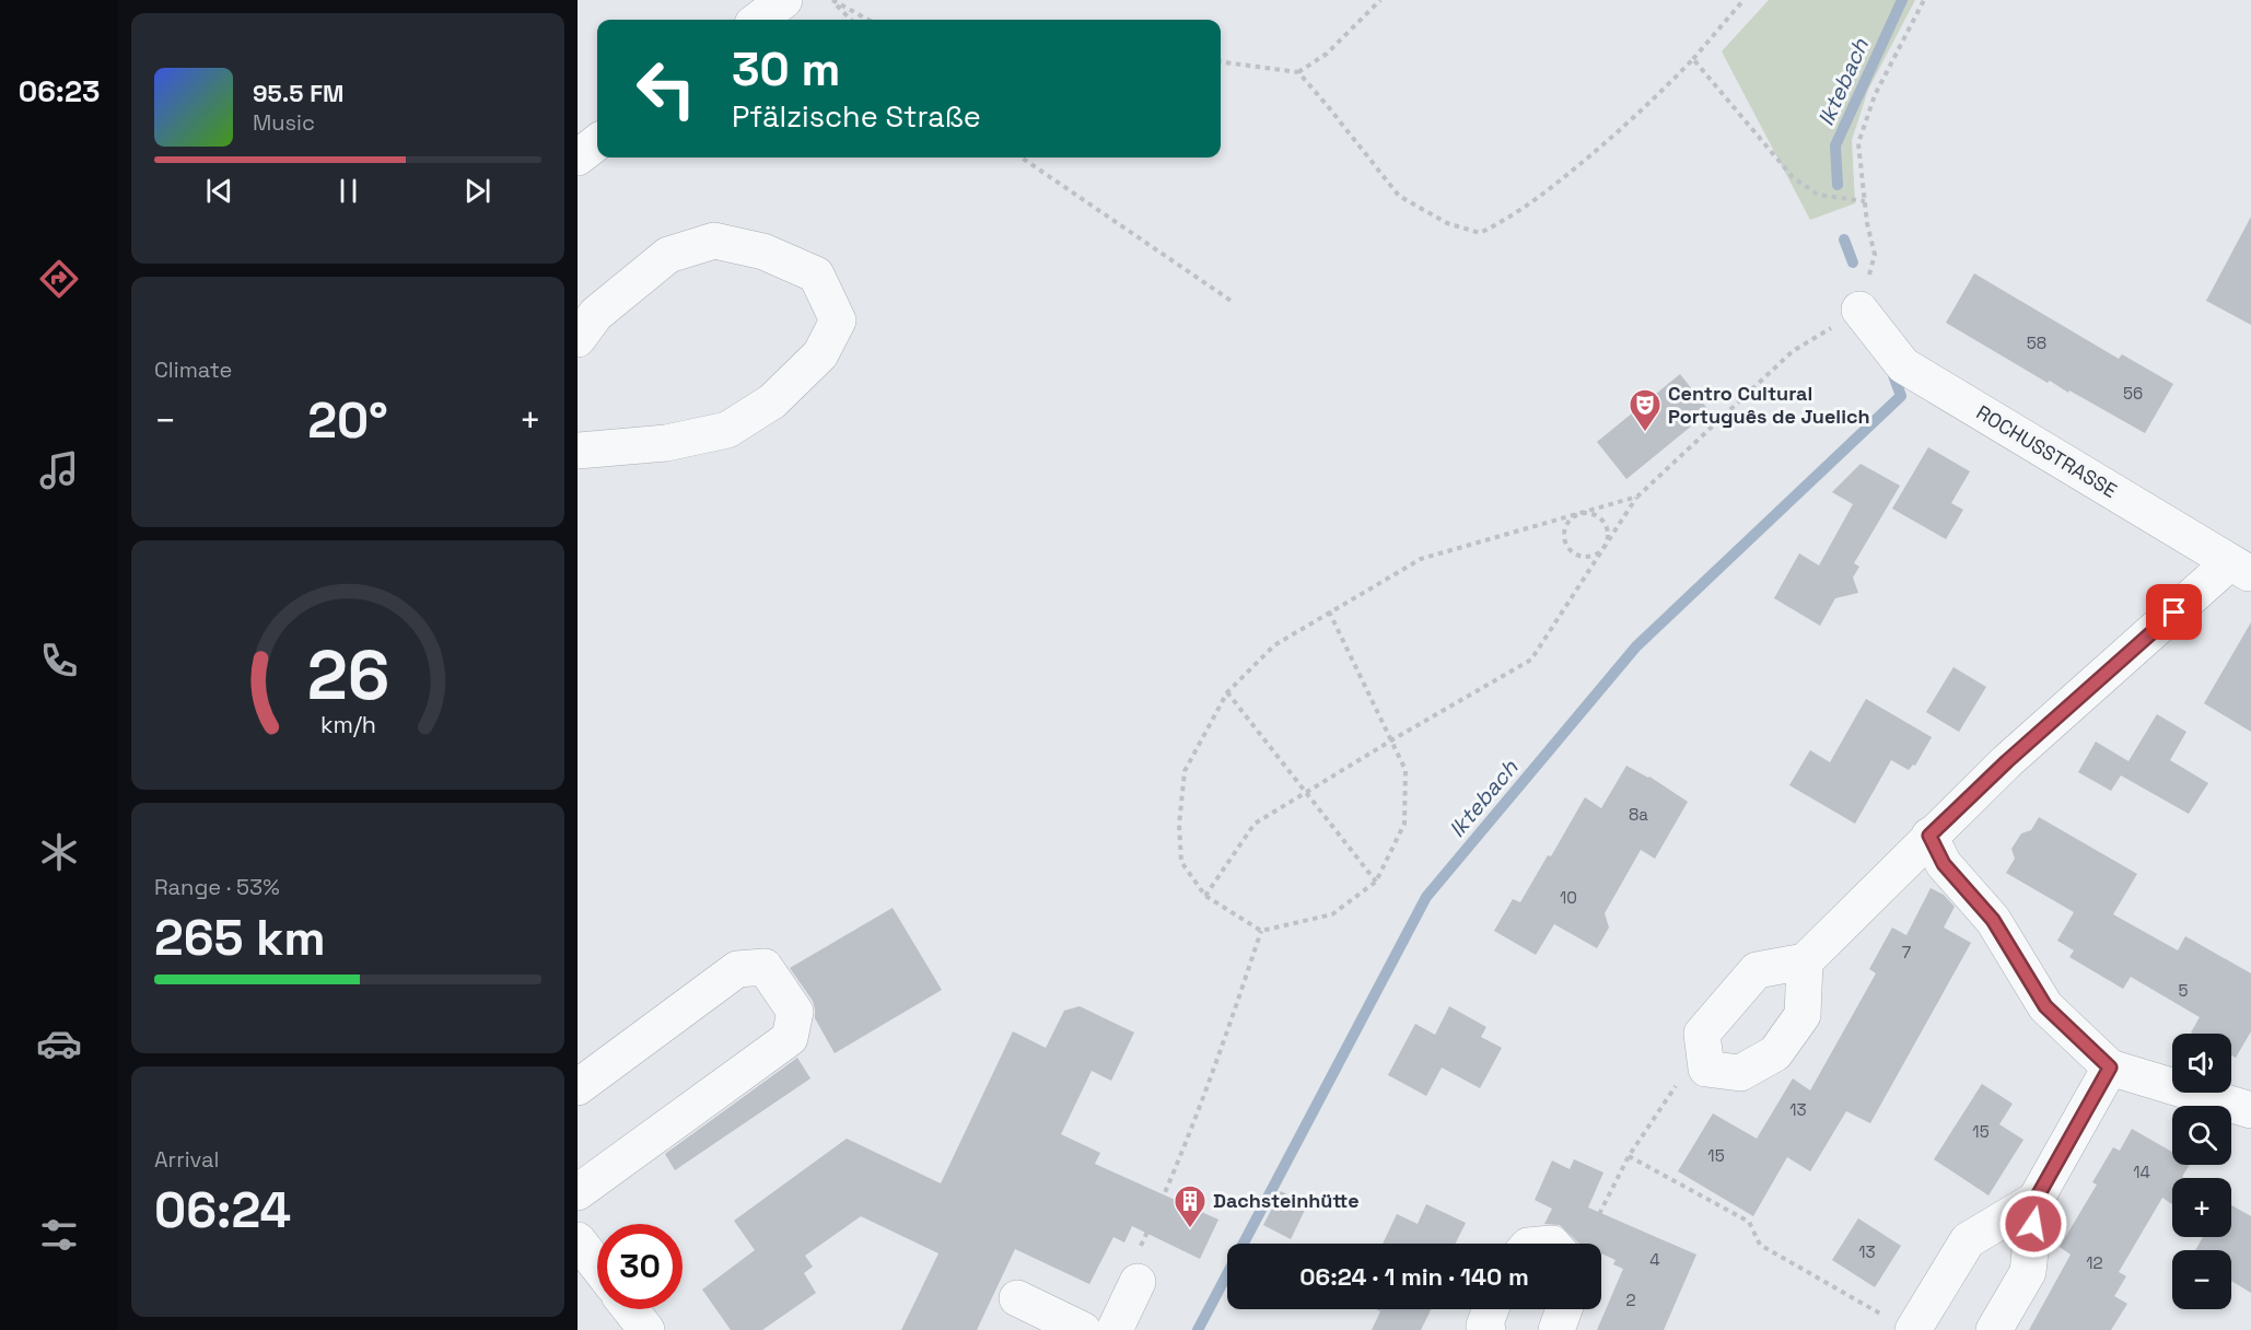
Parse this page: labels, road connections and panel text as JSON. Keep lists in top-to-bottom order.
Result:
{
  "streets": {
    "street": ["ROCHUSSTRASSE"]
  },
  "water": ["Iktebach"],
  "places": {
    "theatre": ["Centro Cultural Português de Juelich"],
    "building": ["Dachsteinhütte"]
  },
  "house_numbers": [
    "58",
    "56",
    "8a",
    "10",
    "7",
    "5",
    "13",
    "15",
    "15",
    "14",
    "13",
    "4",
    "12",
    "2"
  ],
  "page": {
    "tabs": "06:23",
    "turn": ["30 m", "Pfälzische Straße"],
    "song": ["95.5 FM", "Music"],
    "tile": [
      "Climate",
      ["Range · 53%", "265 km"],
      ["Arrival", "06:24"]
    ],
    "heat": ["−", "20°", "+"],
    "map_buttons": ["+", "−"],
    "limit": "30",
    "trip": "06:24 · 1 min · 140 m",
    "gauge": ["26", "km/h"]
  }
}
